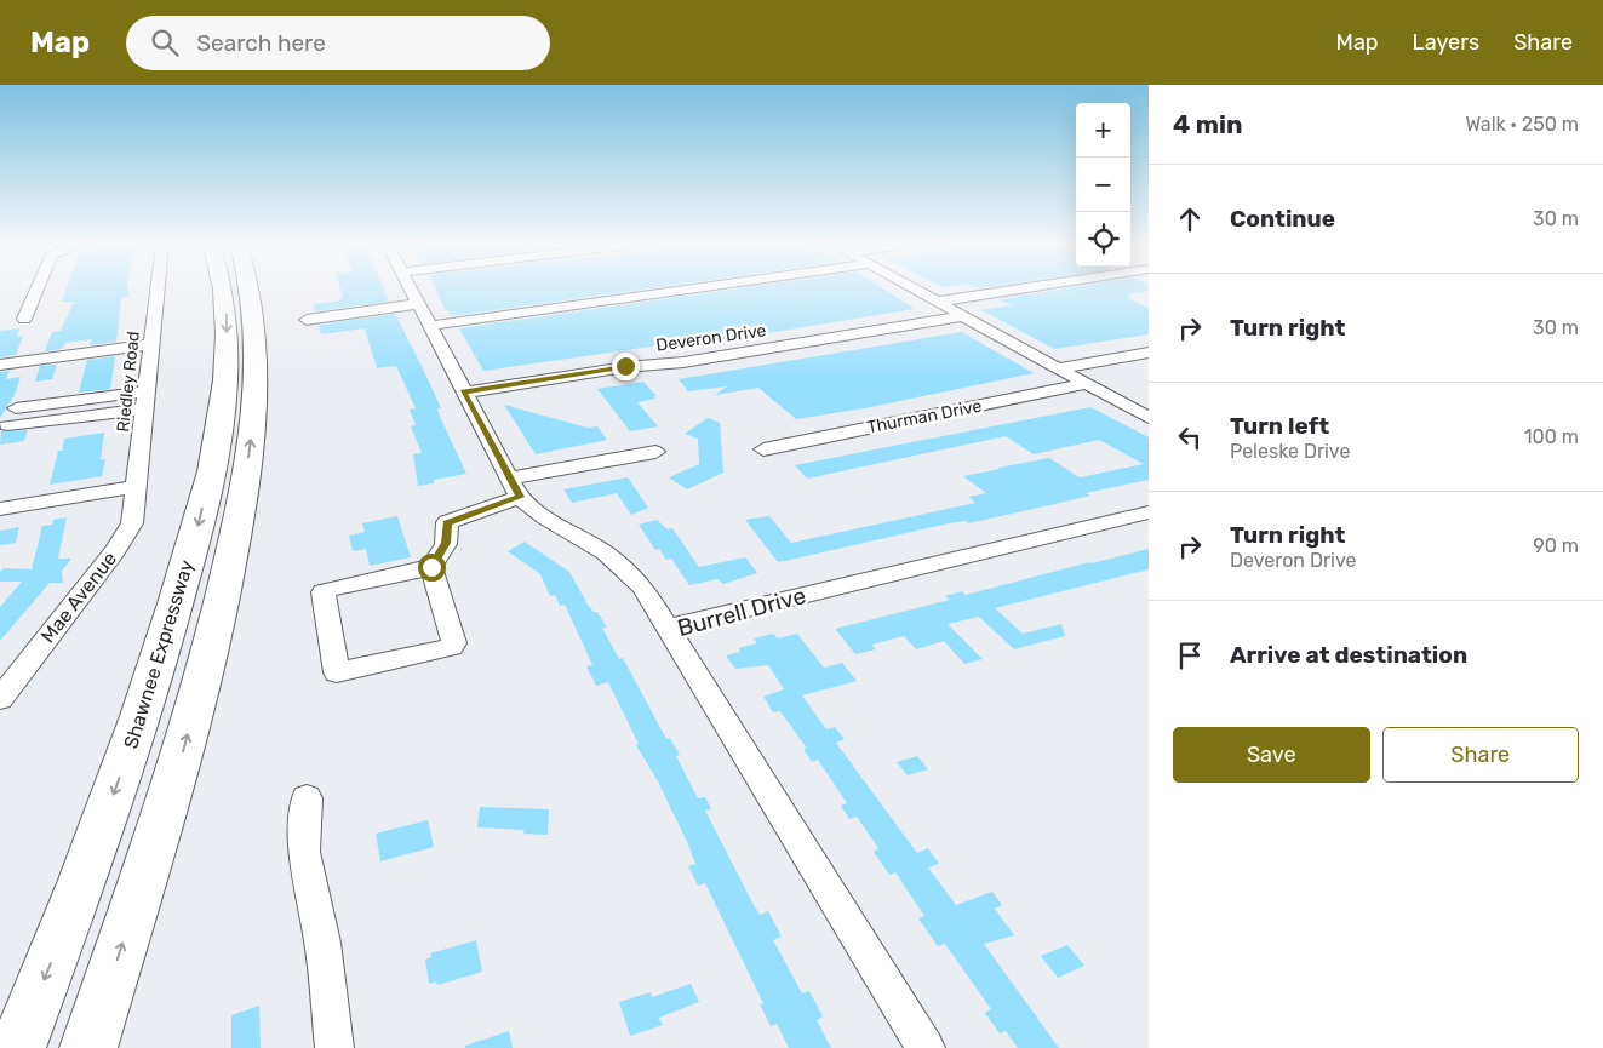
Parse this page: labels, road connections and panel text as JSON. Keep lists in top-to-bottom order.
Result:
{
  "streets": {
    "highway": ["Shawnee Expressway"],
    "street": [
      "Deveron Drive",
      "Riedley Road",
      "Thurman Drive",
      "Mae Avenue",
      "Burrell Drive"
    ]
  },
  "crossings": [
    ["Riedley Road", "Mae Avenue"]
  ],
  "page": {
    "header": "Map",
    "search": "Search here",
    "nav": ["Map", "Layers", "Share"],
    "heading": ["4 min", "Walk · 250 m"],
    "map_buttons": ["+", "−"],
    "list": [
      ["Continue", "30 m"],
      ["Turn right", "30 m"],
      ["Turn left", "Peleske Drive", "100 m"],
      ["Turn right", "Deveron Drive", "90 m"],
      "Arrive at destination"
    ],
    "buttons": ["Save", "Share"]
  }
}
